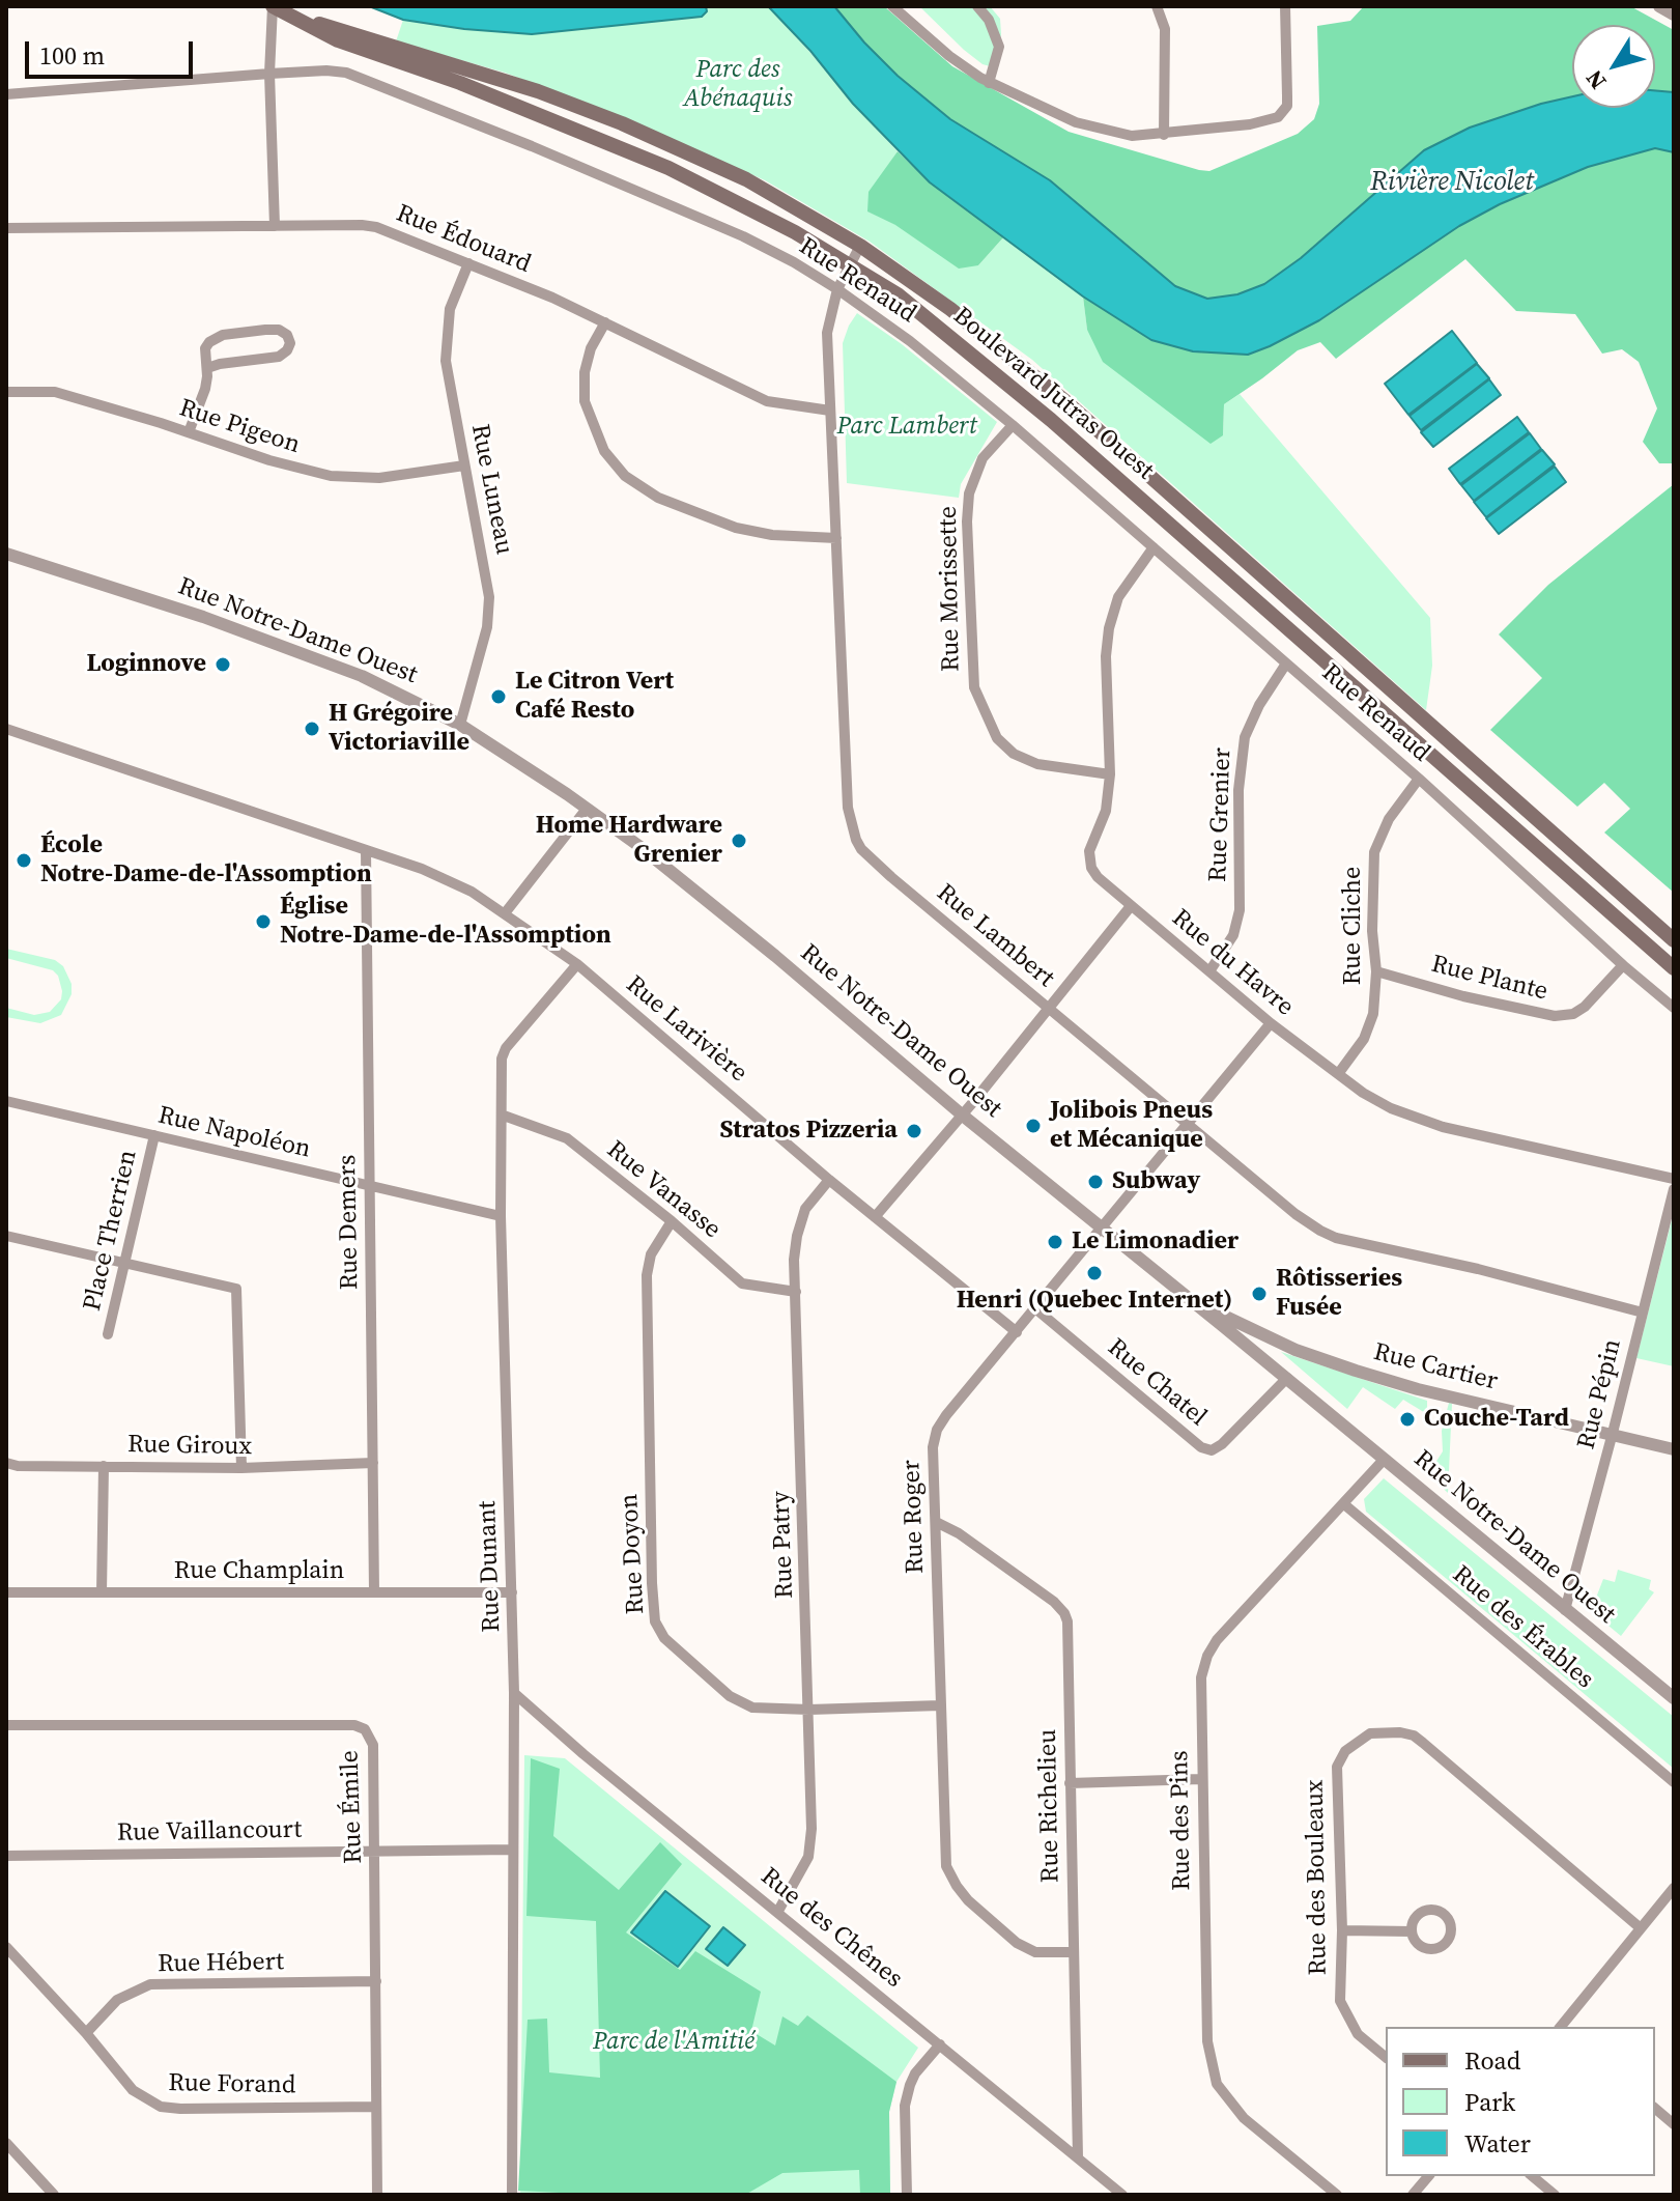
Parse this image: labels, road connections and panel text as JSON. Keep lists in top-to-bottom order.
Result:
{
  "streets": {
    "main road": ["Boulevard Jutras Ouest"],
    "street": [
      "Rue Édouard",
      "Rue Renaud",
      "Rue Pigeon",
      "Rue Luneau",
      "Rue Morissette",
      "Rue Notre-Dame Ouest",
      "Rue Grenier",
      "Rue Cliche",
      "Rue Lambert",
      "Rue du Havre",
      "Rue Plante",
      "Rue Larivière",
      "Rue Napoléon",
      "Rue Vanasse",
      "Rue Demers",
      "Place Therrien",
      "Rue Cartier",
      "Rue Chatel",
      "Rue Pépin",
      "Rue Giroux",
      "Rue Roger",
      "Rue Patry",
      "Rue Doyon",
      "Rue Dunant",
      "Rue Champlain",
      "Rue des Érables",
      "Rue Richelieu",
      "Rue Émile",
      "Rue des Pins",
      "Rue Vaillancourt",
      "Rue des Bouleaux",
      "Rue des Chênes",
      "Rue Hébert",
      "Rue Forand"
    ]
  },
  "crossings": [
    ["Rue Édouard", "Rue Luneau"],
    ["Rue Édouard", "Rue Lambert"],
    ["Rue Renaud", "Rue Morissette"],
    ["Rue Renaud", "Rue Grenier"],
    ["Rue Renaud", "Rue Cliche"],
    ["Rue Renaud", "Rue Lambert"],
    ["Rue Renaud", "Rue du Havre"],
    ["Rue Renaud", "Rue Plante"],
    ["Boulevard Jutras Ouest", "Rue Lambert"],
    ["Rue Pigeon", "Rue Luneau"],
    ["Rue Luneau", "Rue Notre-Dame Ouest"],
    ["Rue Morissette", "Rue du Havre"],
    ["Rue Notre-Dame Ouest", "Rue Cartier"],
    ["Rue Notre-Dame Ouest", "Rue Chatel"],
    ["Rue Notre-Dame Ouest", "Rue Pépin"],
    ["Rue Notre-Dame Ouest", "Rue Roger"],
    ["Rue Notre-Dame Ouest", "Rue des Pins"],
    ["Rue Grenier", "Rue du Havre"],
    ["Rue Cliche", "Rue du Havre"],
    ["Rue Cliche", "Rue Plante"],
    ["Rue Lambert", "Rue Pépin"],
    ["Rue Lambert", "Rue Roger"],
    ["Rue du Havre", "Rue Roger"],
    ["Rue Larivière", "Rue Demers"],
    ["Rue Larivière", "Rue Roger"],
    ["Rue Larivière", "Rue Patry"],
    ["Rue Larivière", "Rue Dunant"],
    ["Rue Napoléon", "Rue Demers"],
    ["Rue Napoléon", "Place Therrien"],
    ["Rue Napoléon", "Rue Dunant"],
    ["Rue Vanasse", "Rue Patry"],
    ["Rue Vanasse", "Rue Doyon"],
    ["Rue Vanasse", "Rue Dunant"],
    ["Rue Demers", "Rue Giroux"],
    ["Rue Demers", "Rue Champlain"],
    ["Rue Cartier", "Rue Pépin"],
    ["Rue Chatel", "Rue Roger"],
    ["Rue Roger", "Rue Doyon"],
    ["Rue Roger", "Rue Richelieu"],
    ["Rue Patry", "Rue Doyon"],
    ["Rue Patry", "Rue des Chênes"],
    ["Rue Dunant", "Rue Champlain"],
    ["Rue Dunant", "Rue Vaillancourt"],
    ["Rue Dunant", "Rue des Chênes"],
    ["Rue des Érables", "Rue des Pins"],
    ["Rue Richelieu", "Rue des Chênes"],
    ["Rue Émile", "Rue Vaillancourt"],
    ["Rue Émile", "Rue Hébert"],
    ["Rue Émile", "Rue Forand"],
    ["Rue Hébert", "Rue Forand"]
  ],
  "water": ["Rivière Nicolet"],
  "parks": ["Parc des Abénaquis", "Parc Lambert", "Parc de l'Amitié"],
  "places": [
    "Loginnove",
    "Le Citron Vert Café Resto",
    "H Grégoire Victoriaville",
    "Home Hardware Grenier",
    "École Notre-Dame-de-l'Assomption",
    "Église Notre-Dame-de-l'Assomption",
    "Jolibois Pneus et Mécanique",
    "Stratos Pizzeria",
    "Subway",
    "Le Limonadier",
    "Henri (Quebec Internet)",
    "Rôtisseries Fusée",
    "Couche-Tard"
  ],
  "legend": ["Road", "Park", "Water"],
  "scale_bar": "100 m",
  "north": "bottom left"
}
